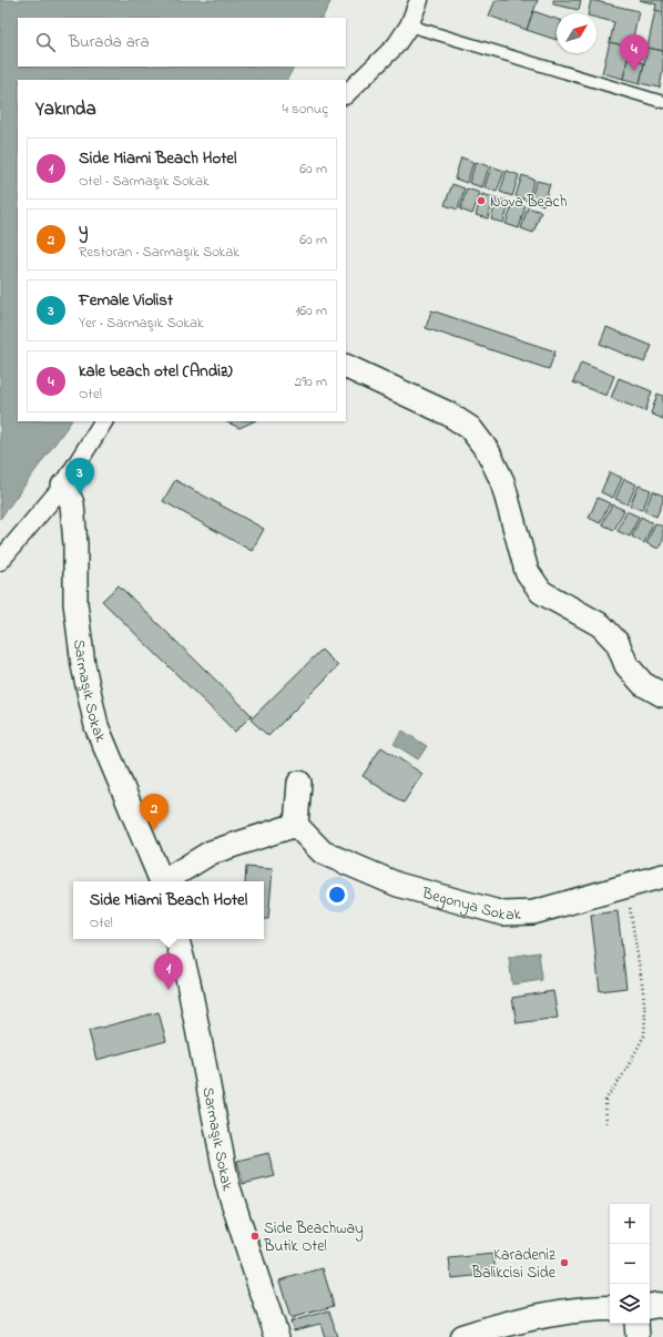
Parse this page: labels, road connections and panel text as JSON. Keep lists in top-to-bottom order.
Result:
{
  "streets": {
    "street": ["Sarmaşık Sokak", "Begonya Sokak"]
  },
  "places": ["Nova Beach", "Side Beachway Butik Otel", "Karadeniz Balikcisi Side"],
  "north": "top right",
  "page": {
    "search": "Burada ara",
    "pins": [
      "4",
      "3",
      "2",
      "1"
    ],
    "heading": ["Yakında", "4 sonuç"],
    "list": [
      {
        "mark": "1",
        "name": "Side Miami Beach Hotel",
        "note": "Otel · Sarmaşık Sokak",
        "value": "60 m"
      },
      {
        "mark": "2",
        "name": "y",
        "note": "Restoran · Sarmaşık Sokak",
        "value": "60 m"
      },
      {
        "mark": "3",
        "name": "Female Violist",
        "note": "Yer · Sarmaşık Sokak",
        "value": "160 m"
      },
      {
        "mark": "4",
        "name": "kale beach otel (Andiz)",
        "note": "Otel",
        "value": "290 m"
      }
    ],
    "popup": ["Side Miami Beach Hotel", "Otel"],
    "map_buttons": ["+", "−"]
  }
}
